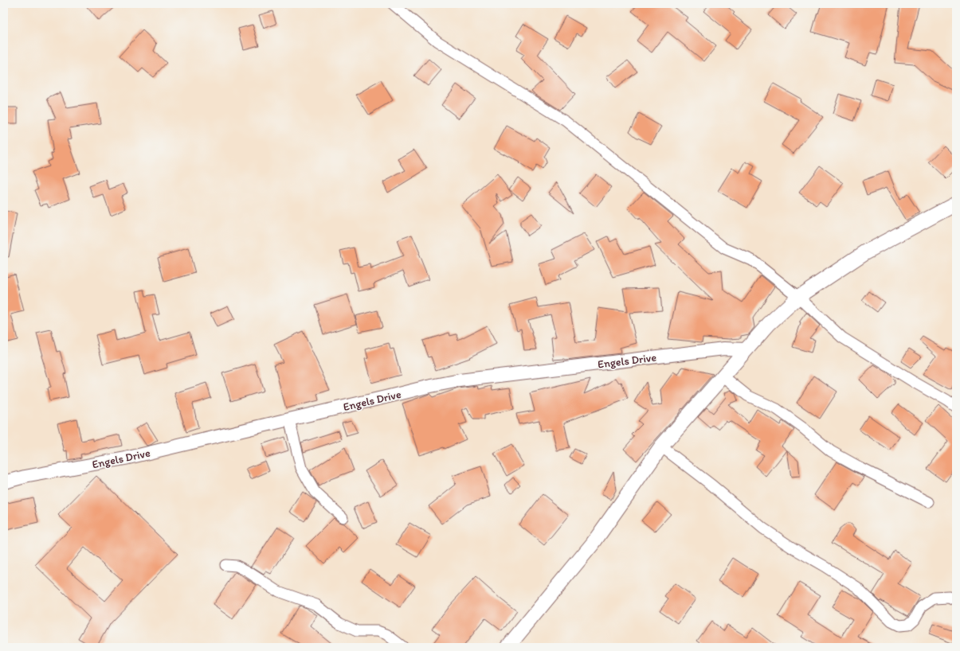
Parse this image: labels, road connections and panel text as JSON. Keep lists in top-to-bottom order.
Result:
{
  "streets": {
    "street": ["Engels Drive"]
  }
}
